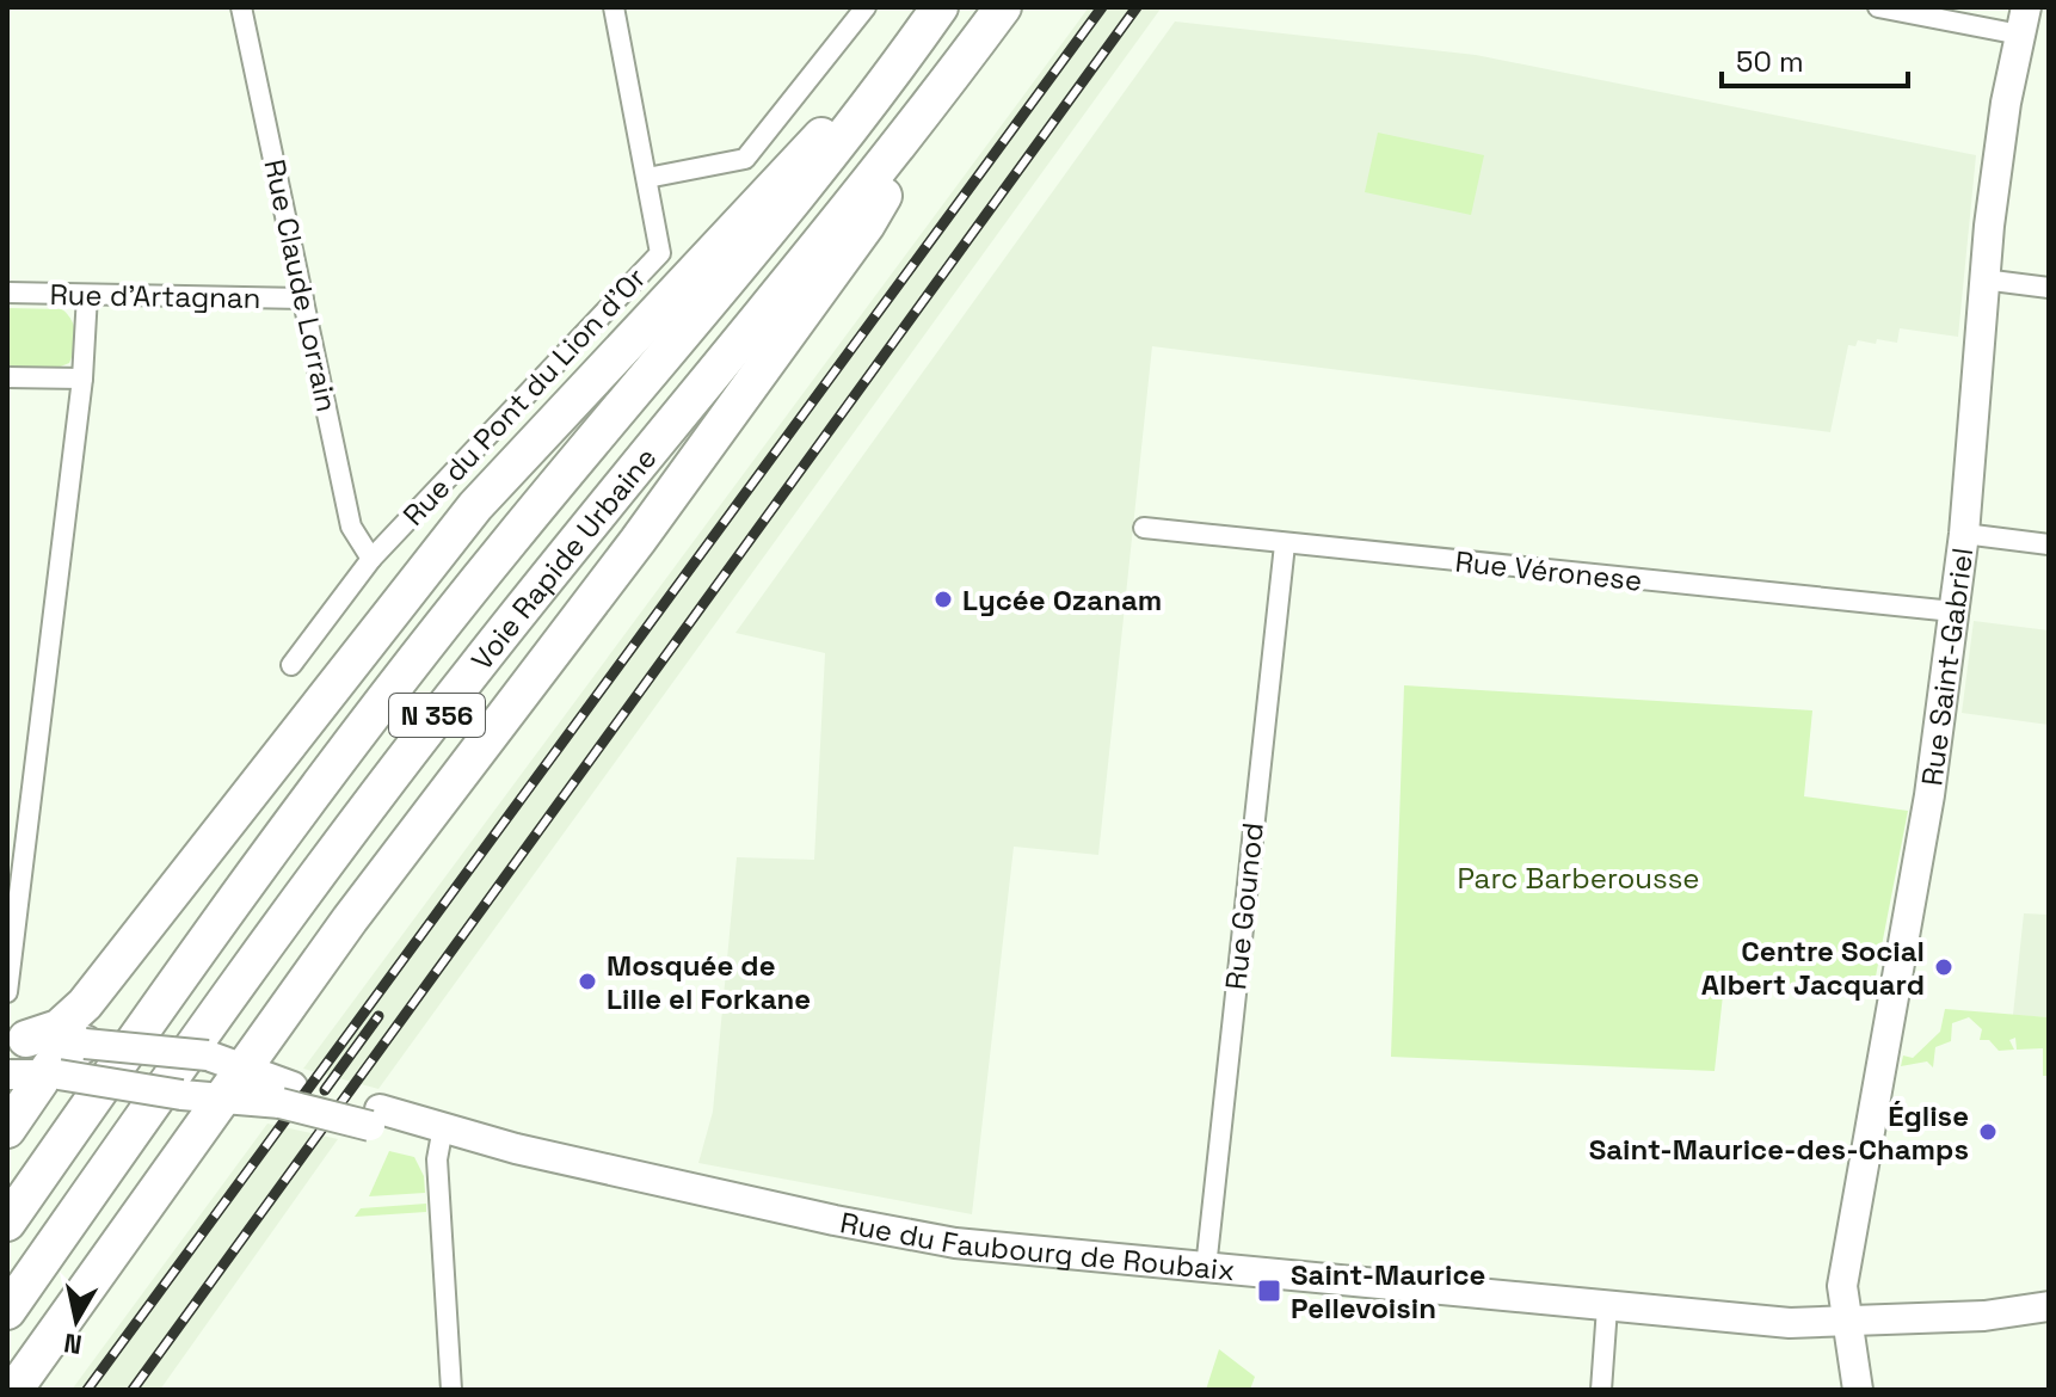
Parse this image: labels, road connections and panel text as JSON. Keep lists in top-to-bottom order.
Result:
{
  "streets": {
    "highway": ["Voie Rapide Urbaine", "N 356"],
    "main road": ["Rue Saint-Gabriel", "Rue du Faubourg de Roubaix"],
    "street": [
      "Rue Claude Lorrain",
      "Rue d'Artagnan",
      "Rue du Pont du Lion d'Or",
      "Rue Véronese",
      "Rue Gounod"
    ]
  },
  "crossings": [
    ["Rue Claude Lorrain", "Rue d'Artagnan"],
    ["Rue Claude Lorrain", "Rue du Pont du Lion d'Or"],
    ["Rue Véronese", "Rue Saint-Gabriel"],
    ["Rue Véronese", "Rue Gounod"],
    ["Rue Saint-Gabriel", "Rue du Faubourg de Roubaix"],
    ["Rue Gounod", "Rue du Faubourg de Roubaix"]
  ],
  "parks": ["Parc Barberousse"],
  "places": {
    "other": [
      "Lycée Ozanam",
      "Centre Social Albert Jacquard",
      "Mosquée de Lille el Forkane",
      "Église Saint-Maurice-des-Champs"
    ],
    "transit": ["Saint-Maurice Pellevoisin"]
  },
  "scale_bar": "50 m",
  "north": "bottom"
}
